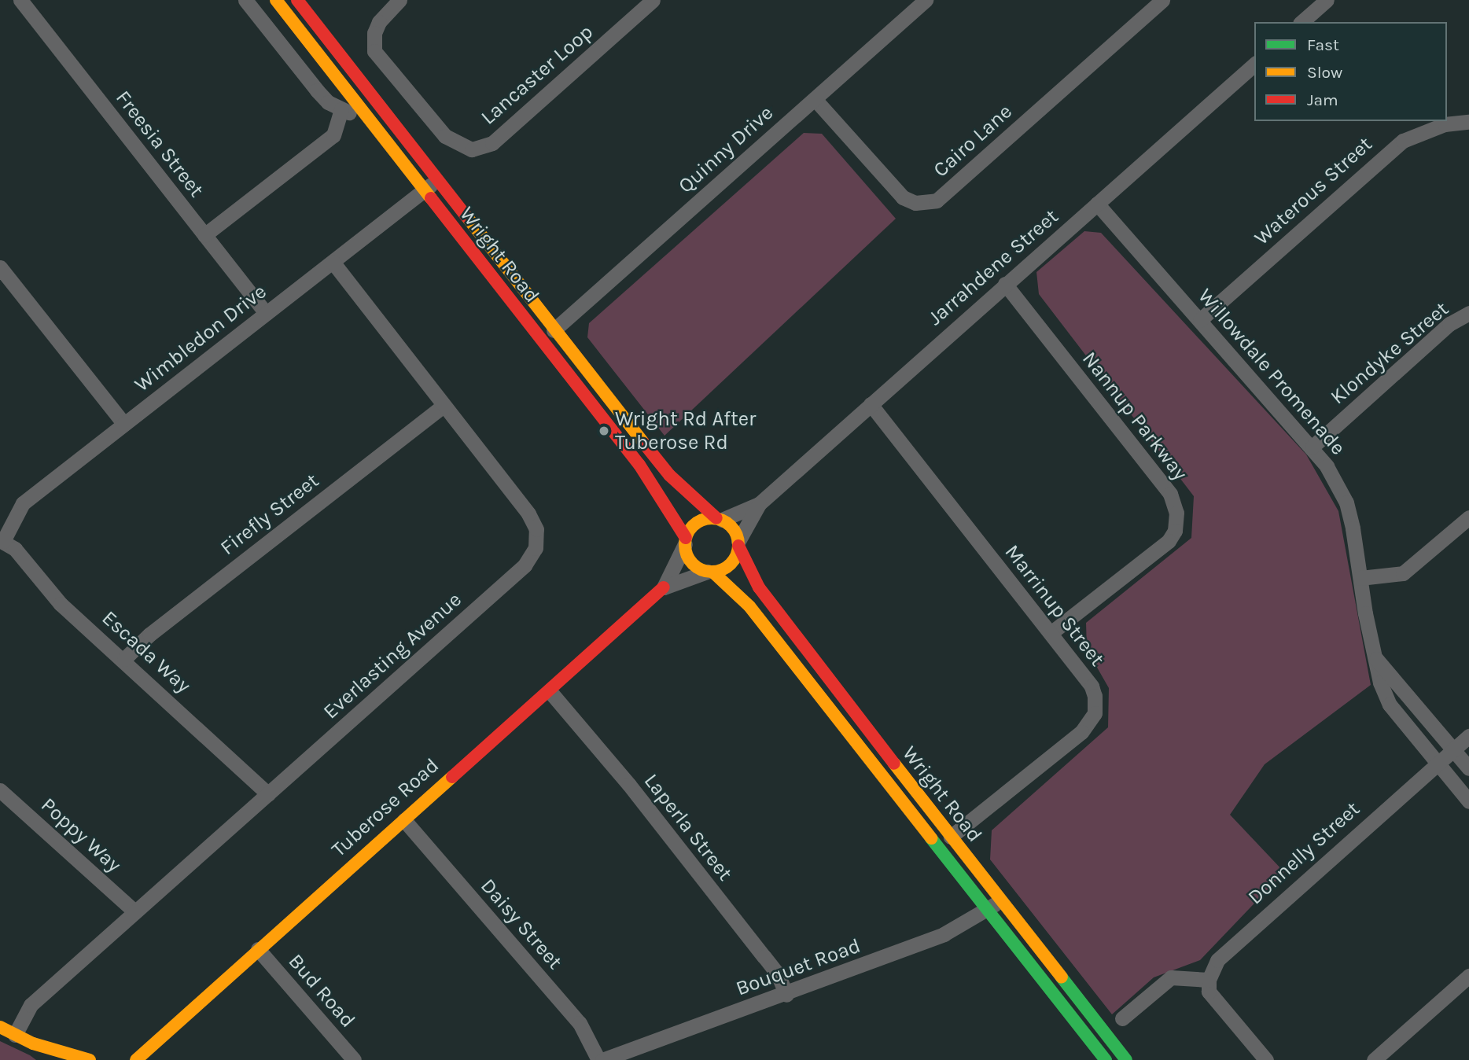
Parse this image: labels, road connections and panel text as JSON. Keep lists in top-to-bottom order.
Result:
{
  "streets": {
    "main road": ["Wright Road", "Tuberose Road"],
    "street": [
      "Lancaster Loop",
      "Cairo Lane",
      "Freesia Street",
      "Quinny Drive",
      "Waterous Street",
      "Jarrahdene Street",
      "Wimbledon Drive",
      "Klondyke Street",
      "Willowdale Promenade",
      "Nannup Parkway",
      "Firefly Street",
      "Marrinup Street",
      "Escada Way",
      "Everlasting Avenue",
      "Laperla Street",
      "Poppy Way",
      "Donnelly Street",
      "Daisy Street",
      "Bouquet Road",
      "Bud Road"
    ]
  },
  "crossings": [
    ["Cairo Lane", "Quinny Drive"],
    ["Freesia Street", "Wimbledon Drive"],
    ["Quinny Drive", "Wright Road"],
    ["Waterous Street", "Willowdale Promenade"],
    ["Wright Road", "Jarrahdene Street"],
    ["Wright Road", "Wimbledon Drive"],
    ["Wright Road", "Marrinup Street"],
    ["Wright Road", "Tuberose Road"],
    ["Wright Road", "Bouquet Road"],
    ["Jarrahdene Street", "Willowdale Promenade"],
    ["Jarrahdene Street", "Nannup Parkway"],
    ["Jarrahdene Street", "Marrinup Street"],
    ["Jarrahdene Street", "Tuberose Road"],
    ["Wimbledon Drive", "Escada Way"],
    ["Wimbledon Drive", "Everlasting Avenue"],
    ["Klondyke Street", "Willowdale Promenade"],
    ["Willowdale Promenade", "Donnelly Street"],
    ["Nannup Parkway", "Marrinup Street"],
    ["Firefly Street", "Escada Way"],
    ["Firefly Street", "Everlasting Avenue"],
    ["Escada Way", "Everlasting Avenue"],
    ["Everlasting Avenue", "Poppy Way"],
    ["Tuberose Road", "Laperla Street"],
    ["Tuberose Road", "Daisy Street"],
    ["Tuberose Road", "Bud Road"],
    ["Laperla Street", "Bouquet Road"],
    ["Daisy Street", "Bouquet Road"]
  ],
  "places": ["Wright Rd After Tuberose Rd"],
  "legend": ["Fast", "Slow", "Jam"]
}
